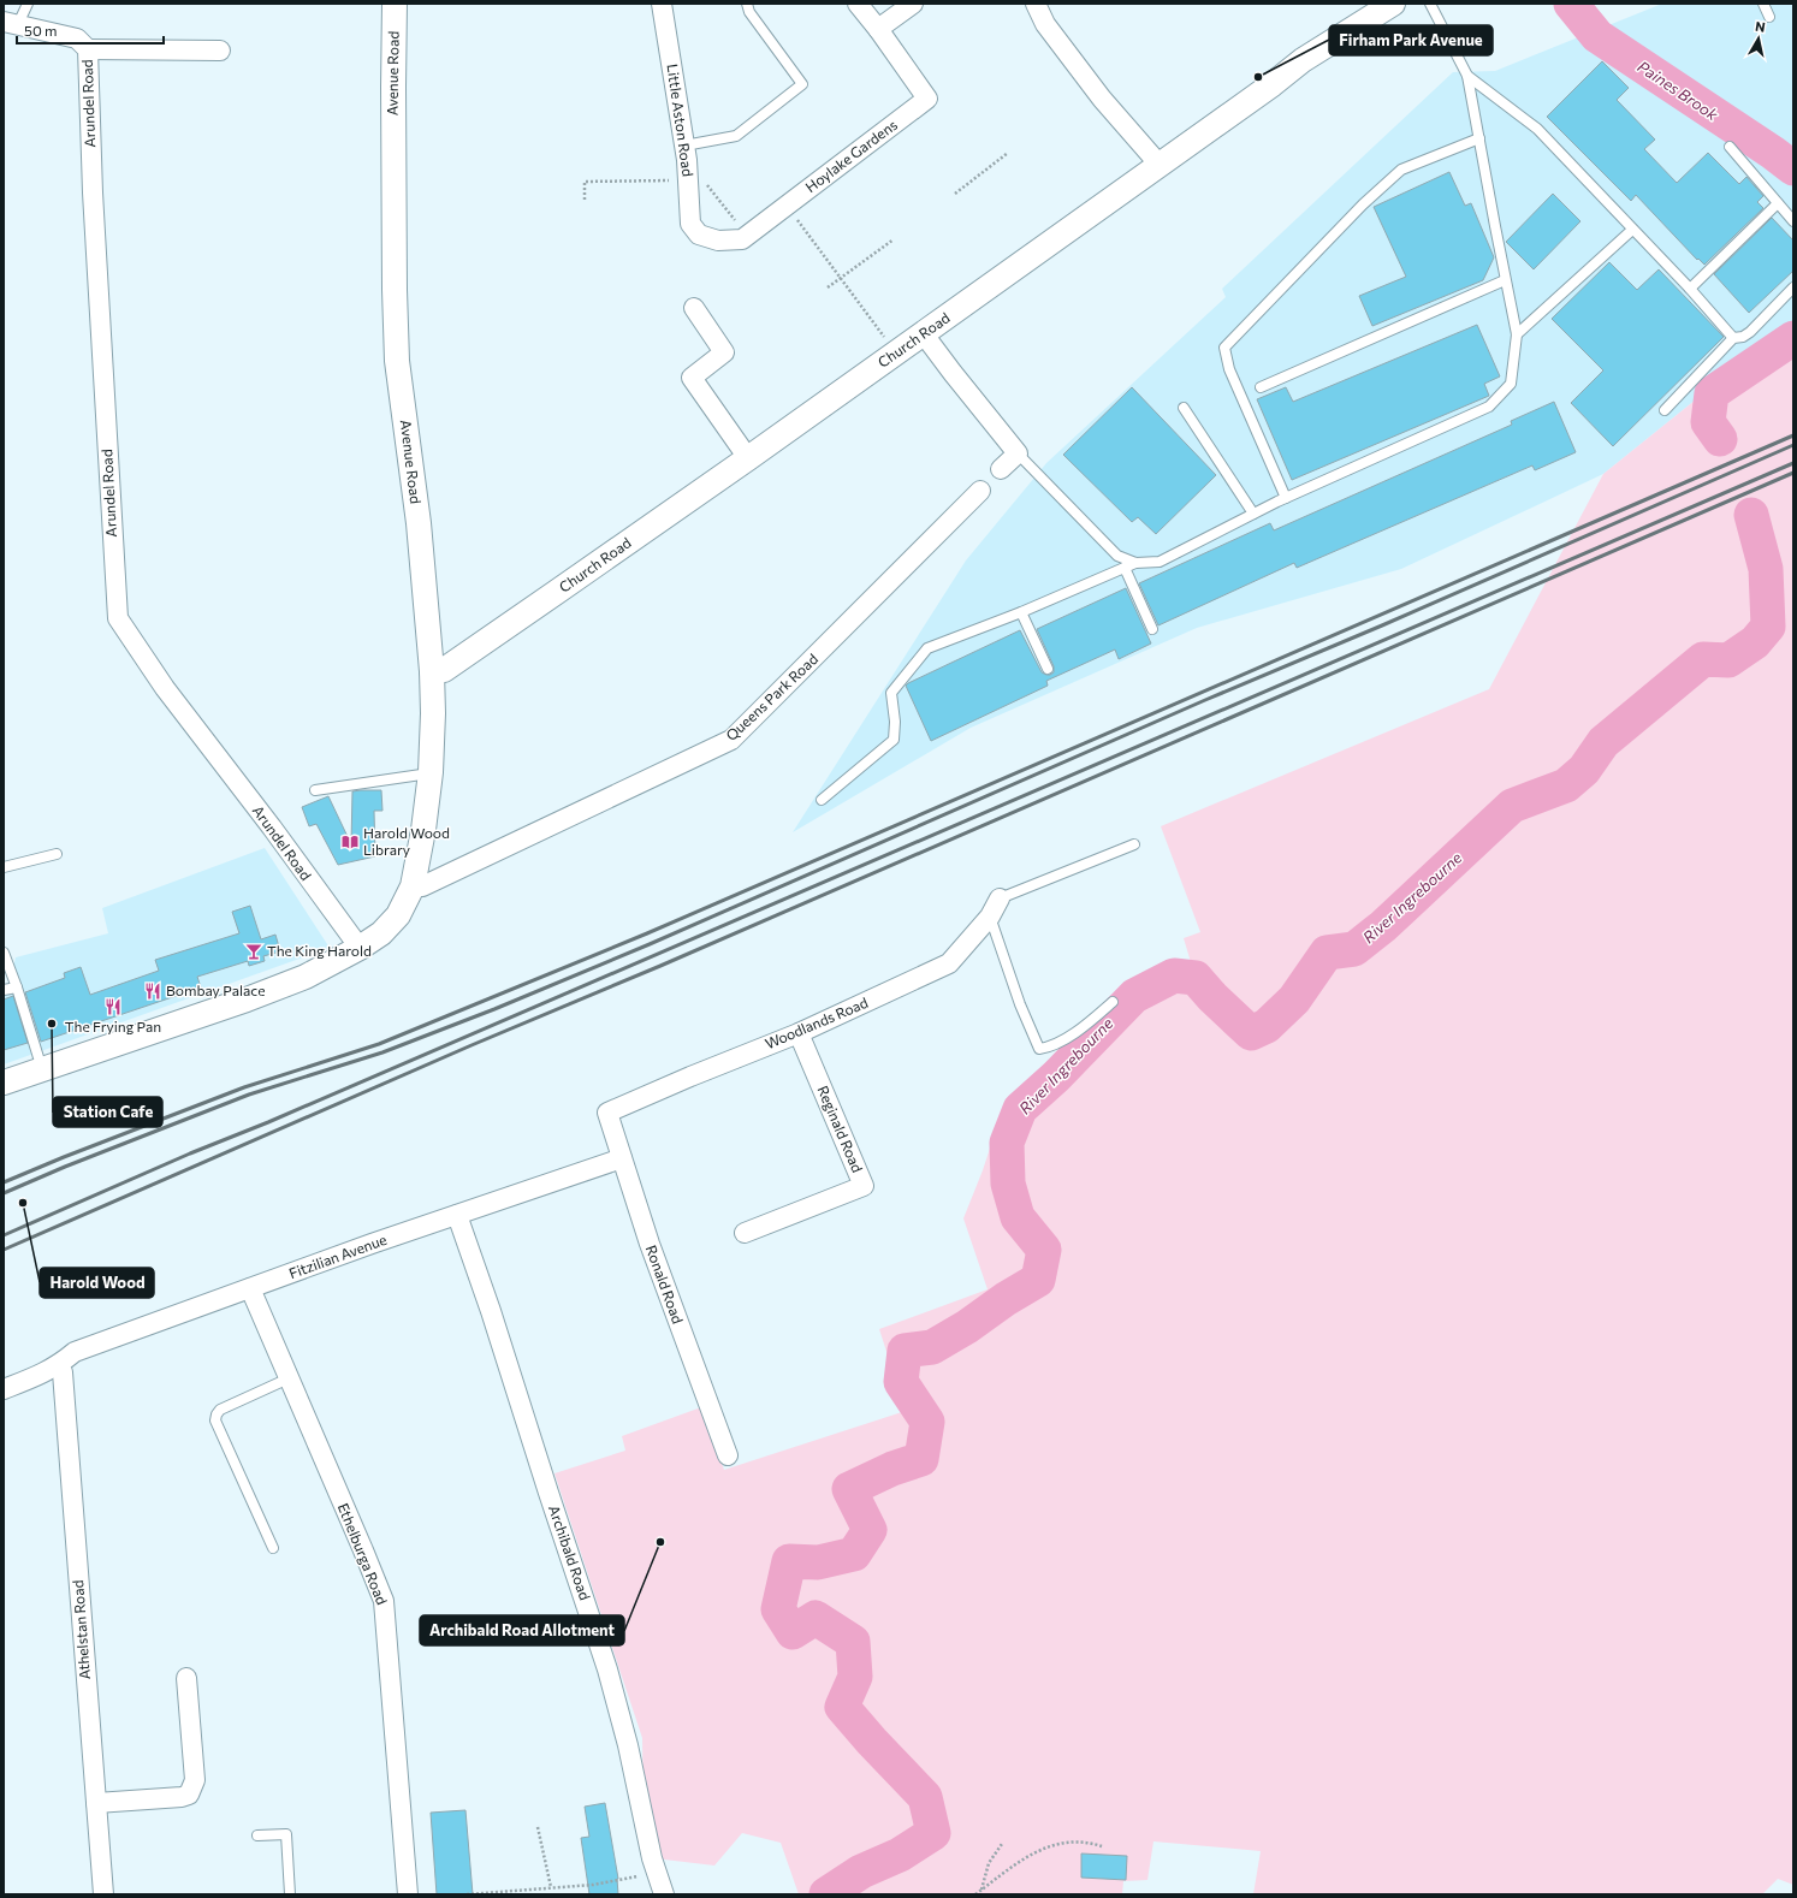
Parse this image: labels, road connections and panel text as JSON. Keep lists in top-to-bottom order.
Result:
{
  "streets": {
    "street": [
      "Avenue Road",
      "Arundel Road",
      "Little Aston Road",
      "Hoylake Gardens",
      "Church Road",
      "Queens Park Road",
      "Woodlands Road",
      "Reginald Road",
      "Fitzilian Avenue",
      "Ronald Road",
      "Archibald Road",
      "Ethelburga Road",
      "Athelstan Road"
    ]
  },
  "crossings": [
    ["Avenue Road", "Arundel Road"],
    ["Avenue Road", "Church Road"],
    ["Avenue Road", "Queens Park Road"],
    ["Little Aston Road", "Hoylake Gardens"],
    ["Woodlands Road", "Reginald Road"],
    ["Woodlands Road", "Ronald Road"],
    ["Fitzilian Avenue", "Ronald Road"],
    ["Fitzilian Avenue", "Archibald Road"],
    ["Fitzilian Avenue", "Ethelburga Road"],
    ["Fitzilian Avenue", "Athelstan Road"]
  ],
  "water": ["Paines Brook", "River Ingrebourne"],
  "places": {
    "other": [
      "Firham Park Avenue",
      "Station Cafe",
      "Harold Wood",
      "Archibald Road Allotment"
    ],
    "library": ["Harold Wood Library"],
    "bar": ["The King Harold"],
    "restaurant": ["Bombay Palace", "The Frying Pan"]
  },
  "scale_bar": "50 m",
  "north": "top"
}
